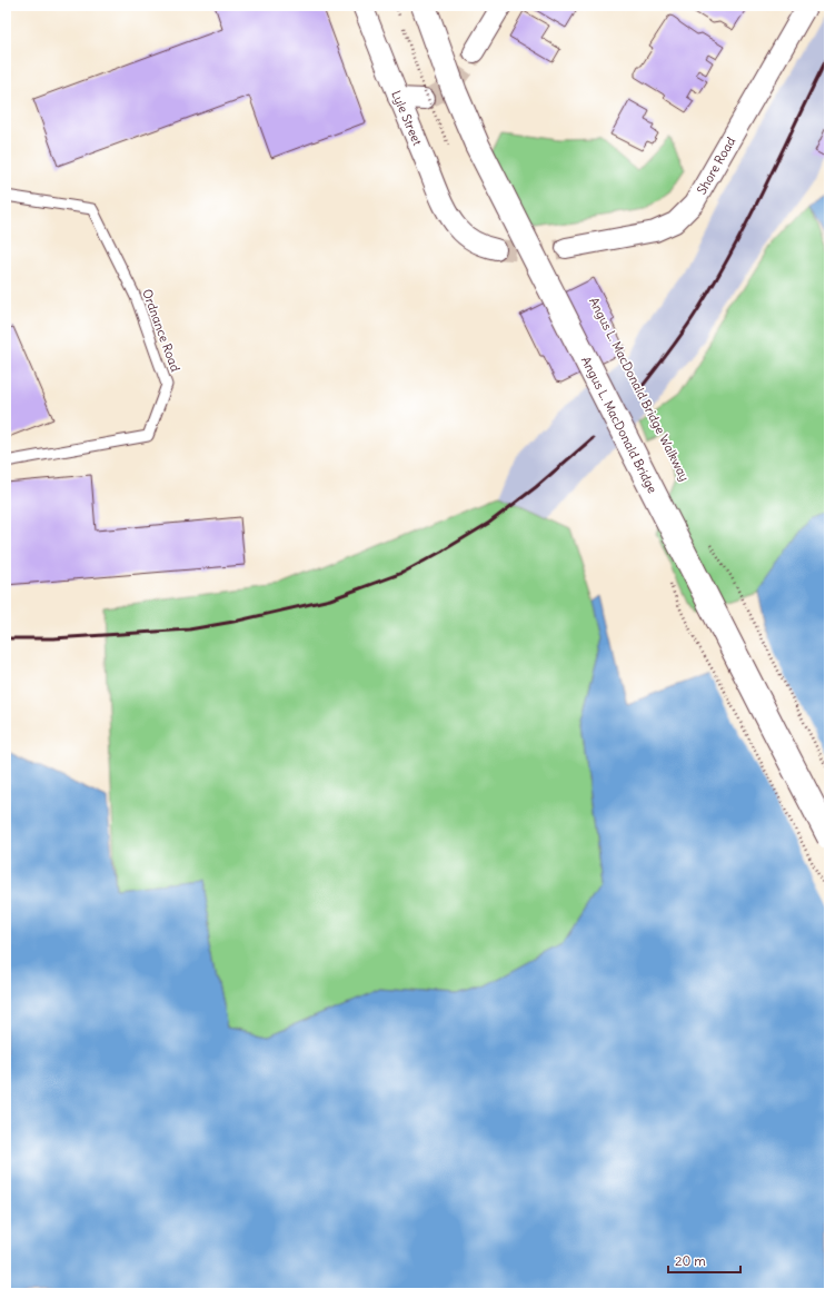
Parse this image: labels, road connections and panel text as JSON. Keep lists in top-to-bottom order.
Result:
{
  "streets": {
    "main road": ["Angus L. MacDonald Bridge"],
    "street": ["Lyle Street", "Shore Road"],
    "lane": ["Ordnance Road"]
  },
  "scale_bar": "20 m"
}
